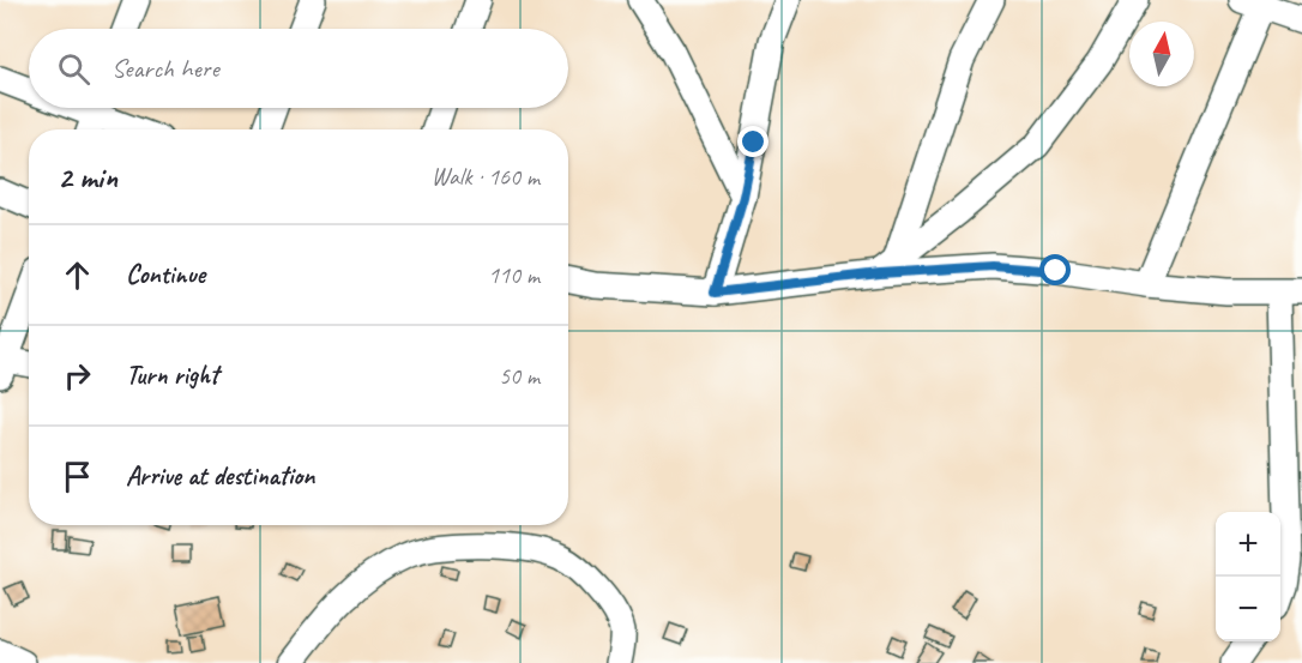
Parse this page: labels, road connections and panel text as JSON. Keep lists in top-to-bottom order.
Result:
{
  "north": "top",
  "page": {
    "search": "Search here",
    "heading": ["2 min", "Walk · 160 m"],
    "list": [
      ["Continue", "110 m"],
      ["Turn right", "50 m"],
      "Arrive at destination"
    ],
    "map_buttons": ["+", "−"]
  }
}
